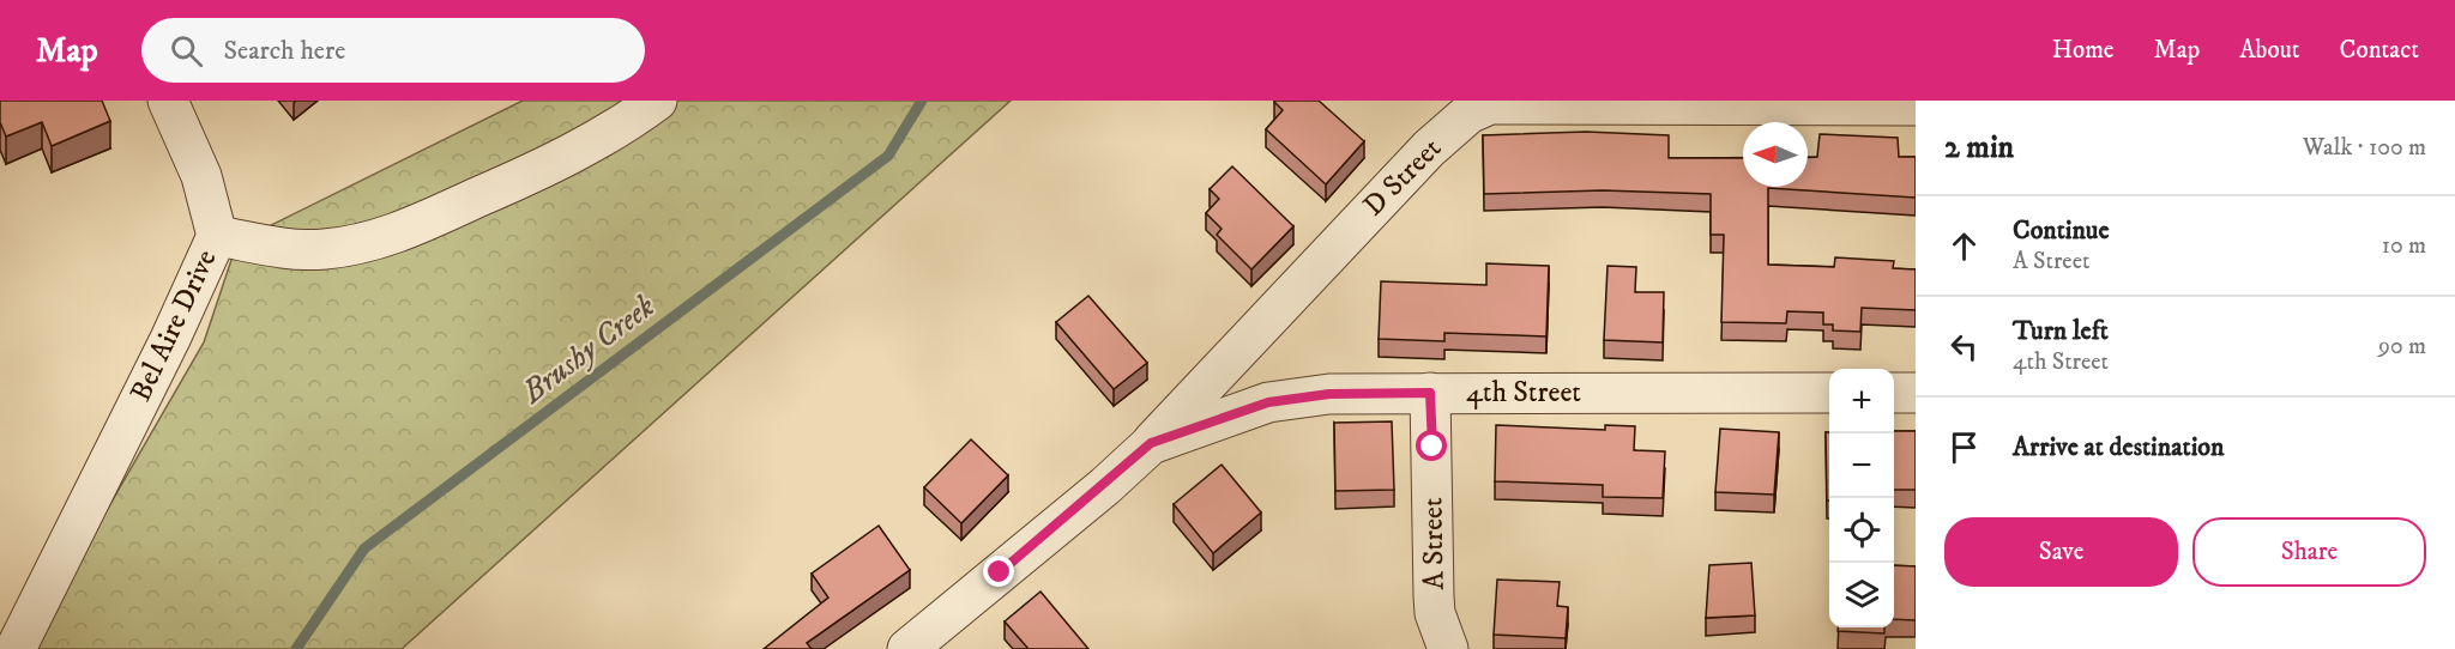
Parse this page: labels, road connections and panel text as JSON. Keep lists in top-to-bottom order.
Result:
{
  "streets": {
    "street": [
      "D Street",
      "Bel Aire Drive",
      "4th Street",
      "A Street"
    ]
  },
  "crossings": [
    ["D Street", "4th Street"],
    ["4th Street", "A Street"]
  ],
  "water": ["Brushy Creek"],
  "north": "left",
  "page": {
    "header": "Map",
    "search": "Search here",
    "nav": [
      "Home",
      "Map",
      "About",
      "Contact"
    ],
    "heading": ["2 min", "Walk · 100 m"],
    "list": [
      ["Continue", "A Street", "10 m"],
      ["Turn left", "4th Street", "90 m"],
      "Arrive at destination"
    ],
    "map_buttons": ["+", "−"],
    "buttons": ["Save", "Share"]
  }
}
